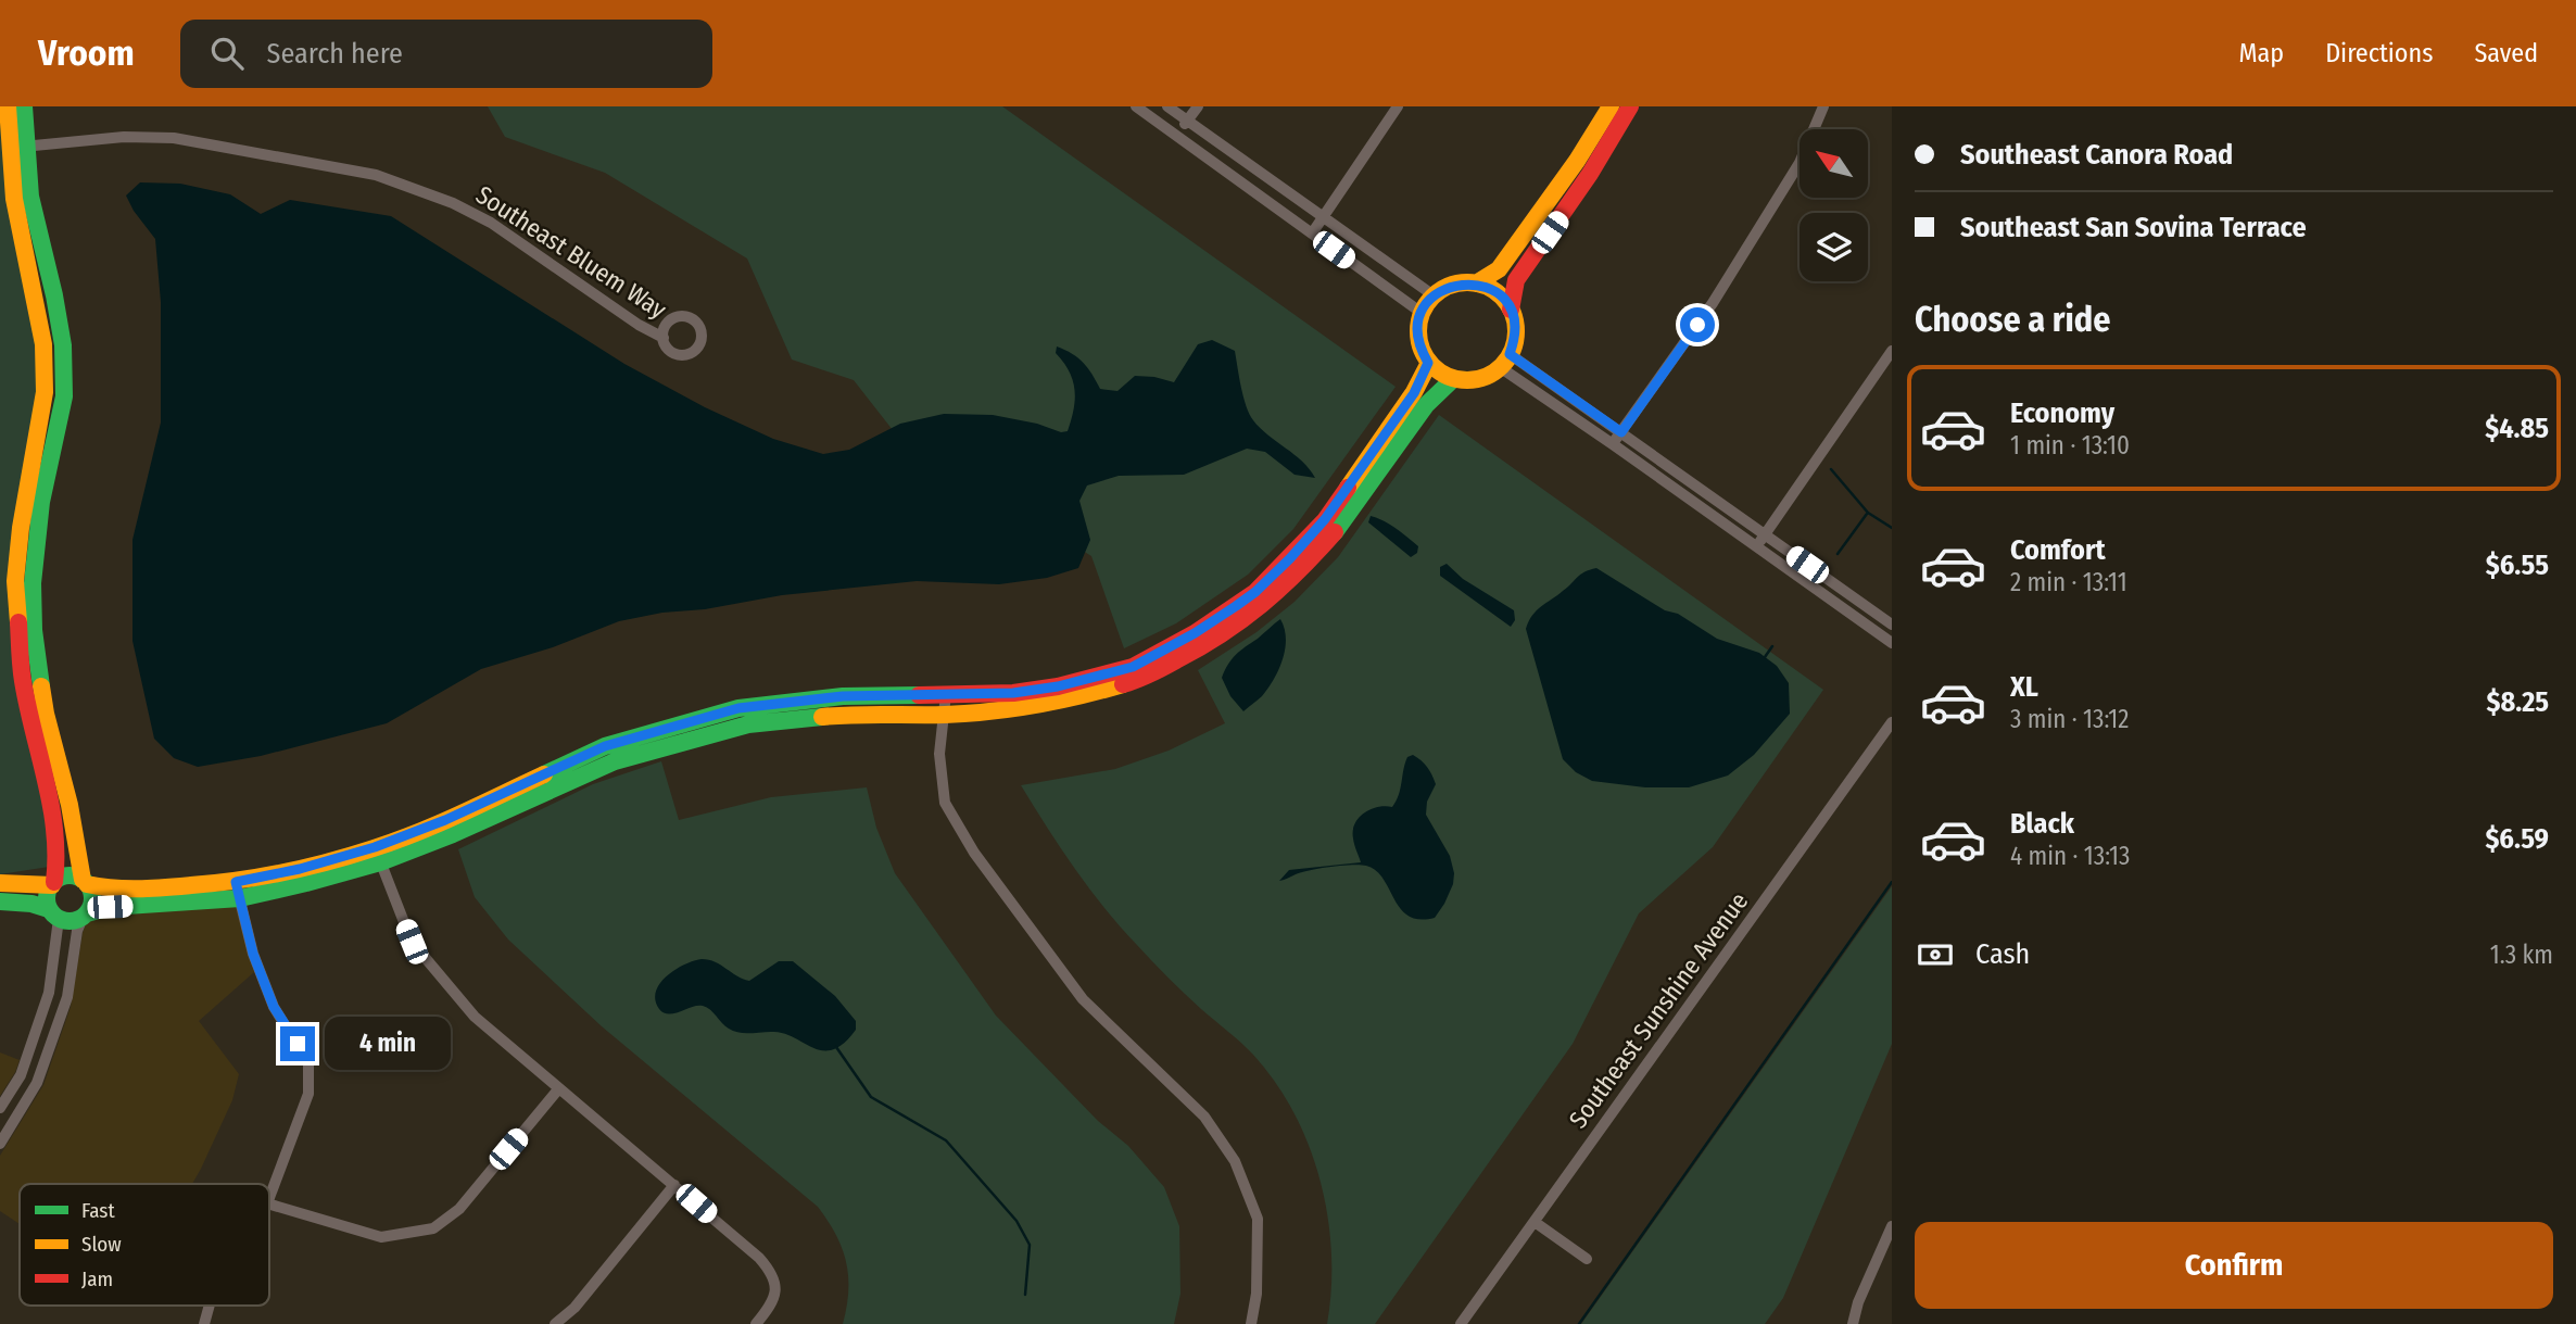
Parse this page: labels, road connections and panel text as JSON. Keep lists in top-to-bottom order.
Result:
{
  "streets": {
    "street": ["Southeast Bluem Way", "Southeast Sunshine Avenue"]
  },
  "legend": ["Fast", "Slow", "Jam"],
  "north": "top left",
  "page": {
    "header": "Vroom",
    "search": "Search here",
    "nav": ["Map", "Directions", "Saved"],
    "banner": ["Southeast Canora Road", "Southeast San Sovina Terrace"],
    "heading": "Choose a ride",
    "list": [
      {
        "name": "Economy",
        "note": "1 min · 13:10",
        "value": "$4.85"
      },
      {
        "name": "Comfort",
        "note": "2 min · 13:11",
        "value": "$6.55"
      },
      {
        "name": "XL",
        "note": "3 min · 13:12",
        "value": "$8.25"
      },
      {
        "name": "Black",
        "note": "4 min · 13:13",
        "value": "$6.59"
      }
    ],
    "pay": ["Cash", "1.3 km"],
    "bubble": "4 min",
    "buttons": "Confirm"
  }
}
